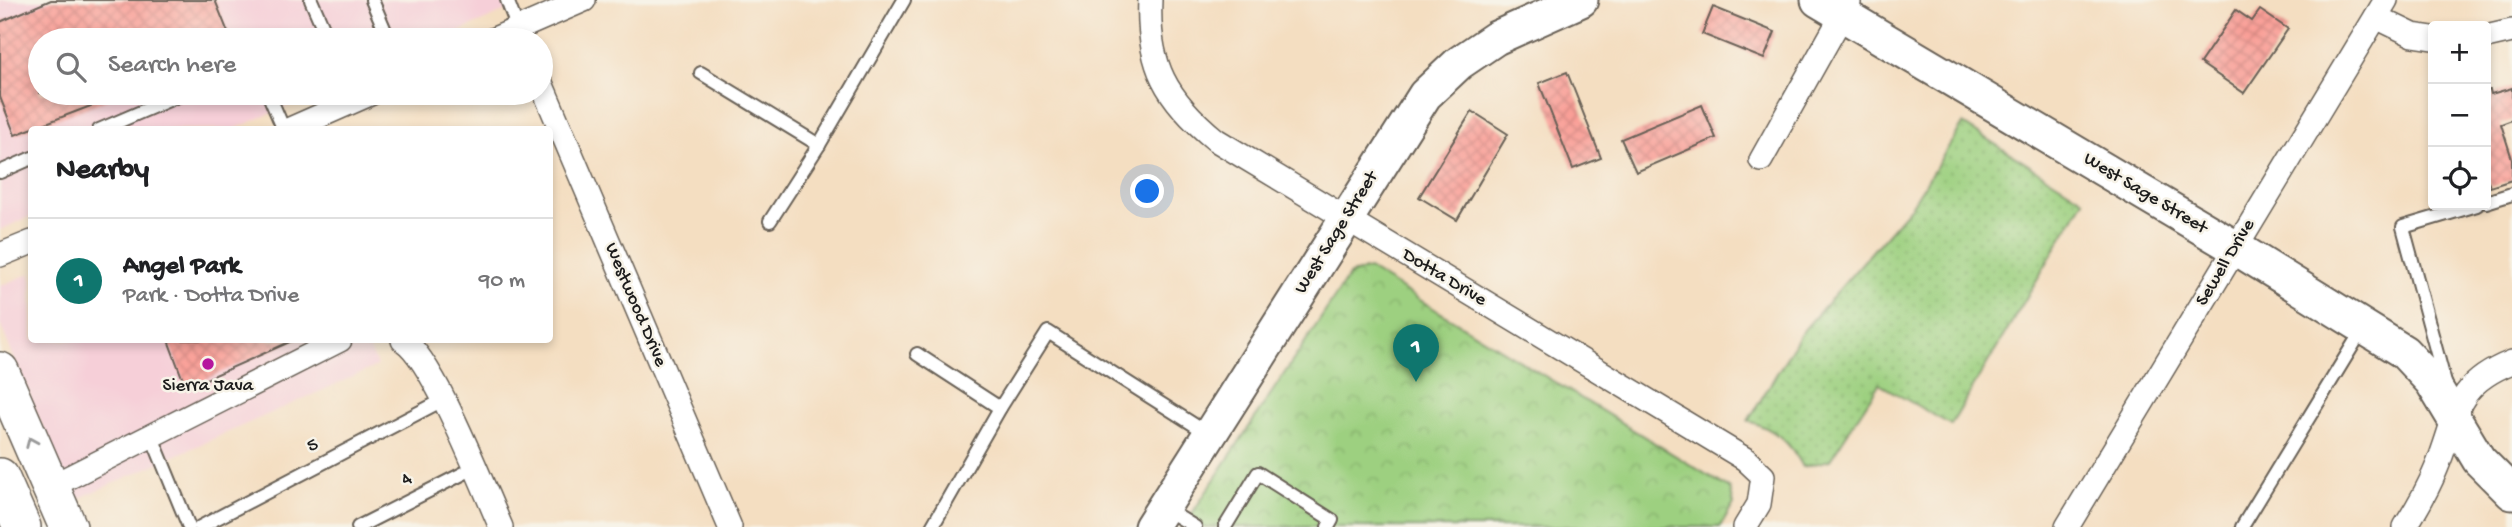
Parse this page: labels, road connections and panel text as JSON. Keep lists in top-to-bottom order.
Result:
{
  "streets": {
    "street": [
      "West Sage Street",
      "Sewell Drive",
      "Dotta Drive",
      "Westwood Drive"
    ],
    "lane": ["5", "4"]
  },
  "crossings": [
    ["West Sage Street", "Sewell Drive"],
    ["West Sage Street", "Dotta Drive"]
  ],
  "places": ["Sierra Java"],
  "page": {
    "map_buttons": ["+", "−"],
    "search": "Search here",
    "heading": "Nearby",
    "list": [
      {
        "mark": "1",
        "name": "Angel Park",
        "note": "Park · Dotta Drive",
        "value": "90 m"
      }
    ],
    "pins": "1"
  }
}
